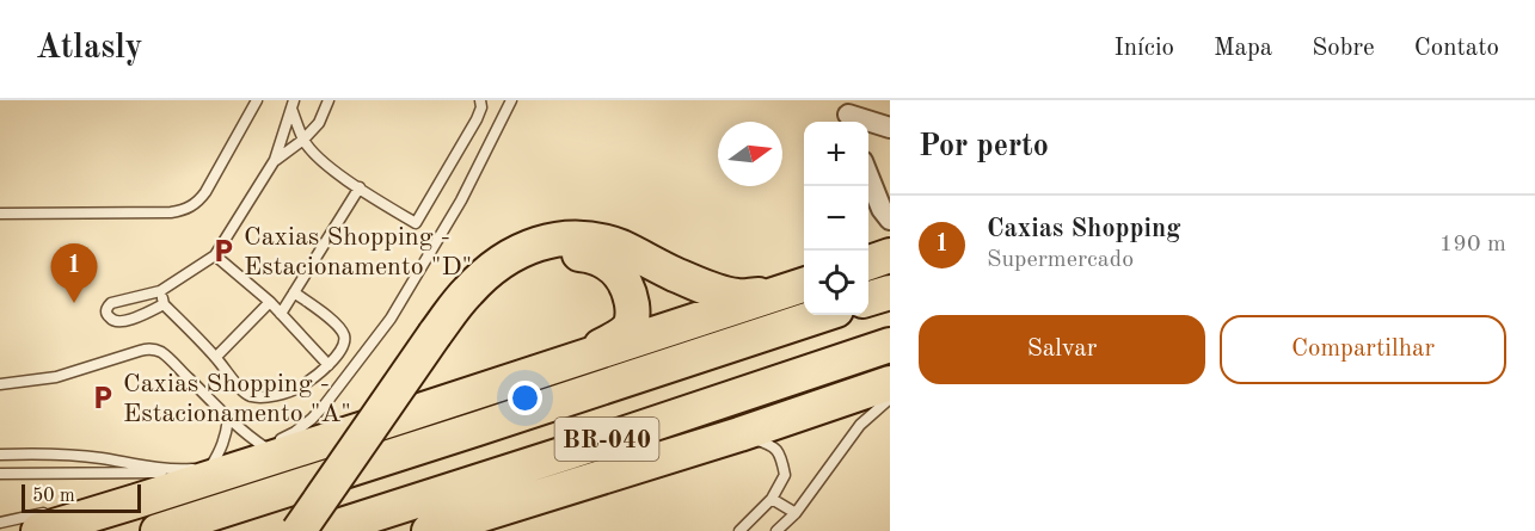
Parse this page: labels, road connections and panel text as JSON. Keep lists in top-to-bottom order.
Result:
{
  "streets": {
    "highway": ["BR-040"]
  },
  "places": {
    "parking": ["Caxias Shopping - Estacionamento \"D\"", "Caxias Shopping - Estacionamento \"A\""]
  },
  "scale_bar": "50 m",
  "north": "right",
  "page": {
    "header": "Atlasly",
    "nav": [
      "Início",
      "Mapa",
      "Sobre",
      "Contato"
    ],
    "heading": "Por perto",
    "map_buttons": ["+", "−"],
    "list": [
      {
        "mark": "1",
        "name": "Caxias Shopping",
        "note": "Supermercado",
        "value": "190 m"
      }
    ],
    "pins": "1",
    "buttons": ["Salvar", "Compartilhar"],
    "scale": "50 m"
  }
}
